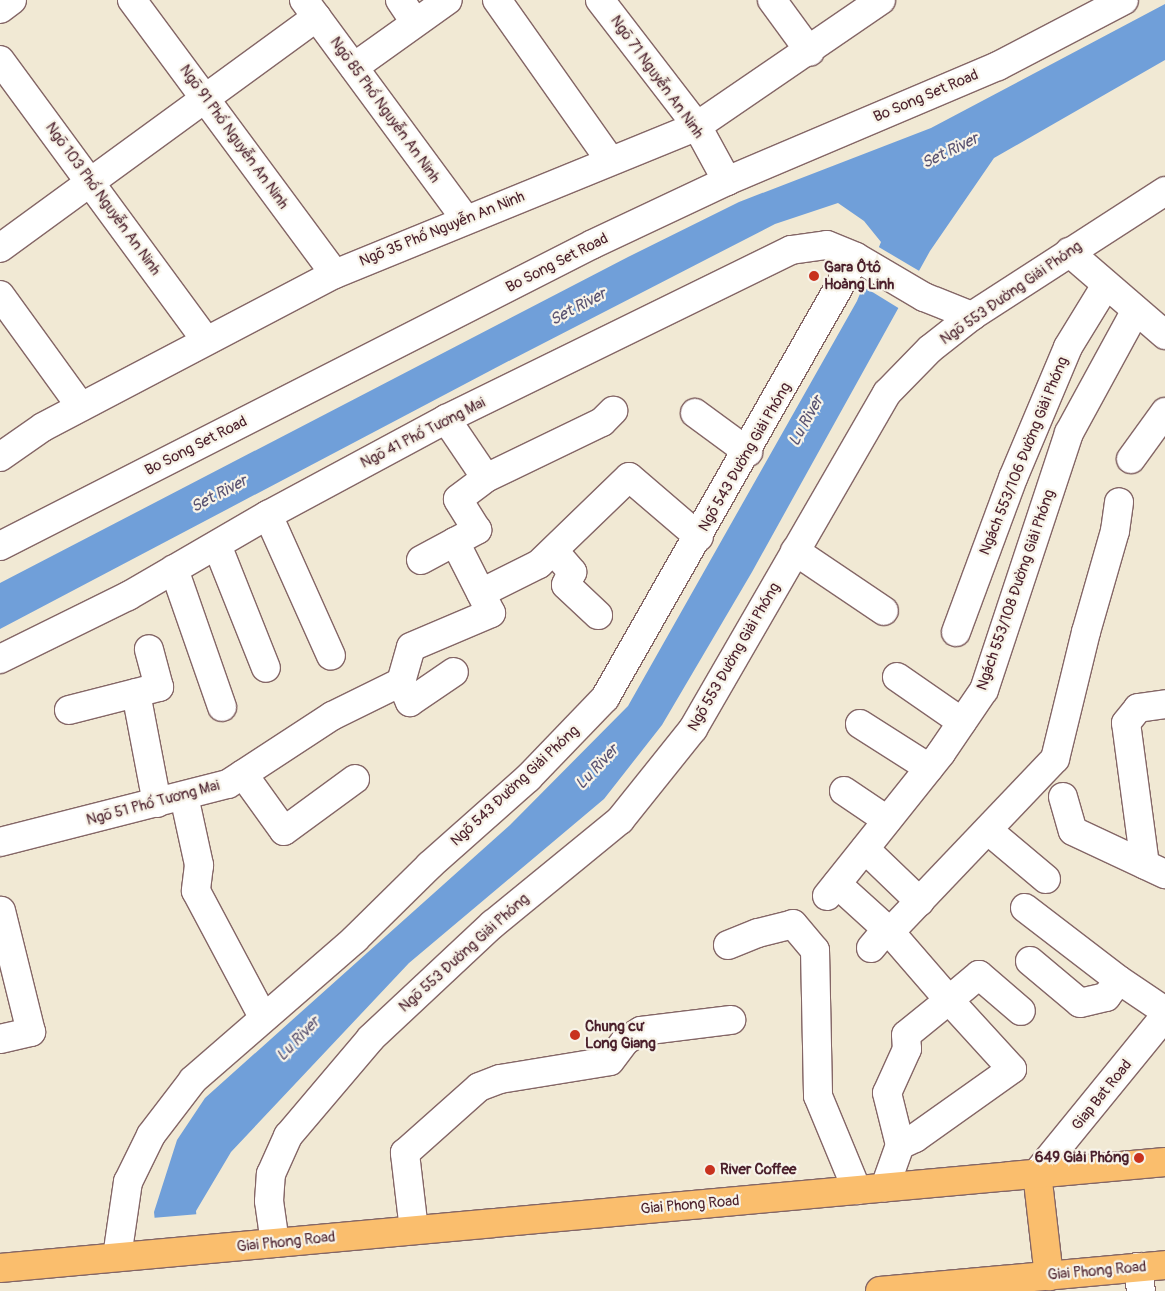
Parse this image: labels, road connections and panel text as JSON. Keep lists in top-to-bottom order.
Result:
{
  "streets": {
    "main road": ["Giai Phong Road"],
    "street": [
      "Ngõ 71 Nguyễn An Ninh",
      "Bo Song Set Road",
      "Ngõ 85 Phố Nguyễn An Ninh",
      "Ngõ 91 Phố Nguyễn An Ninh",
      "Ngõ 103 Phố Nguyễn An Ninh",
      "Ngõ 35 Phố Nguyễn An Ninh",
      "Ngõ 553 Đường Giải Phóng",
      "Ngõ 41 Phố Tương Mai",
      "Ngách 553/106 Đường Giải Phóng",
      "Ngõ 543 Đường Giải Phóng",
      "Ngách 553/108 Đường Giải Phóng",
      "Ngõ 51 Phố Tương Mai",
      "Giap Bat Road"
    ]
  },
  "crossings": [
    ["Ngõ 71 Nguyễn An Ninh", "Bo Song Set Road"],
    ["Ngõ 71 Nguyễn An Ninh", "Ngõ 35 Phố Nguyễn An Ninh"],
    ["Ngõ 85 Phố Nguyễn An Ninh", "Ngõ 35 Phố Nguyễn An Ninh"],
    ["Ngõ 91 Phố Nguyễn An Ninh", "Ngõ 35 Phố Nguyễn An Ninh"],
    ["Ngõ 103 Phố Nguyễn An Ninh", "Ngõ 35 Phố Nguyễn An Ninh"],
    ["Ngõ 553 Đường Giải Phóng", "Ngõ 41 Phố Tương Mai"],
    ["Ngõ 553 Đường Giải Phóng", "Giai Phong Road"],
    ["Ngõ 41 Phố Tương Mai", "Ngõ 543 Đường Giải Phóng"],
    ["Ngõ 543 Đường Giải Phóng", "Giai Phong Road"],
    ["Giap Bat Road", "Giai Phong Road"]
  ],
  "water": ["Set River", "Lu River"],
  "places": [
    "Gara Ôtô Hoàng Linh",
    "Chung cư Long Giang",
    "649 Giải Phóng",
    "River Coffee"
  ]
}
